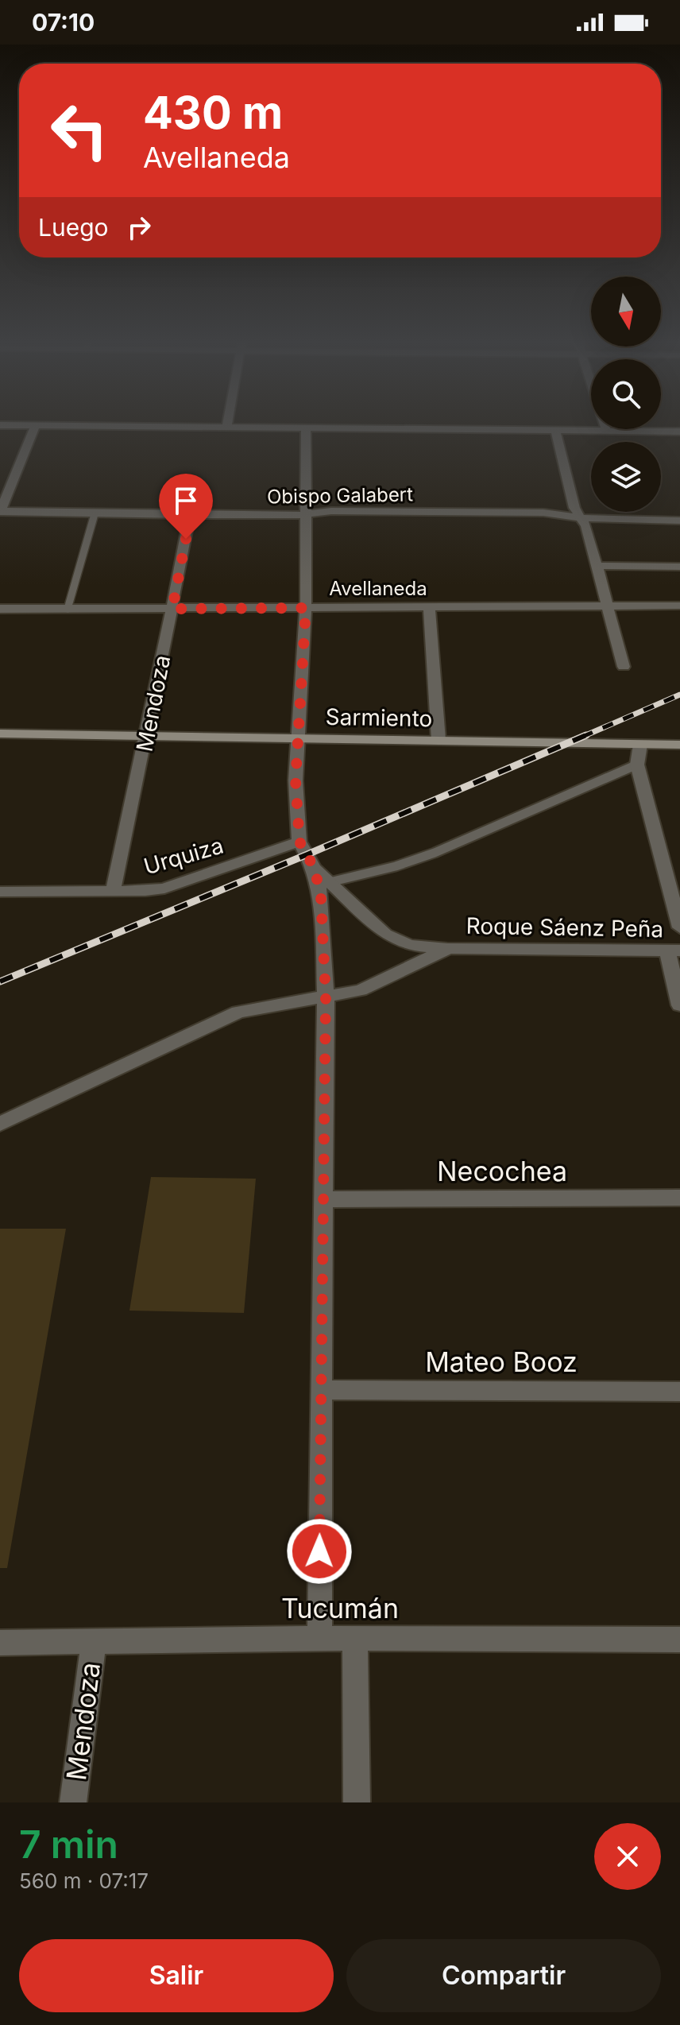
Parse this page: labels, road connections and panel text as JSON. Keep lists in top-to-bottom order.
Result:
{
  "streets": {
    "street": [
      "Obispo Galabert",
      "Avellaneda",
      "Mendoza",
      "Sarmiento",
      "Urquiza",
      "Roque Sáenz Peña",
      "Necochea",
      "Mateo Booz",
      "Tucumán"
    ]
  },
  "crossings": [
    ["Obispo Galabert", "Mendoza"],
    ["Avellaneda", "Mendoza"],
    ["Mendoza", "Sarmiento"],
    ["Mendoza", "Urquiza"],
    ["Mendoza", "Tucumán"]
  ],
  "north": "bottom",
  "page": {
    "status": "07:10",
    "turn": ["430 m", "Avellaneda"],
    "then": "Luego",
    "heading": ["7 min", "560 m · 07:17"],
    "buttons": ["Salir", "Compartir"]
  }
}
